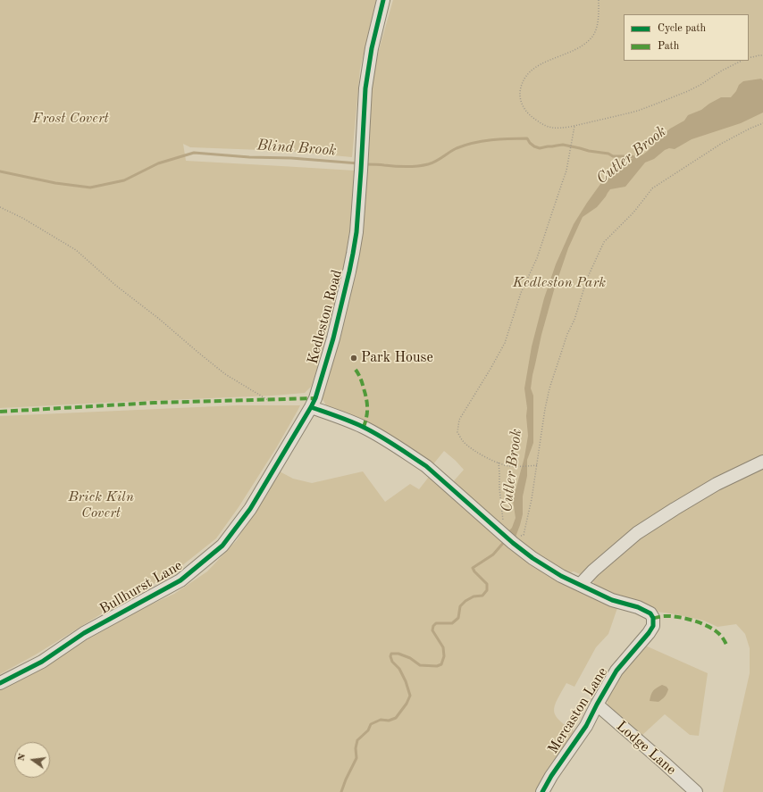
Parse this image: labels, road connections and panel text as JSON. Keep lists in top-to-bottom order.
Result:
{
  "streets": {
    "street": [
      "Kedleston Road",
      "Bullhurst Lane",
      "Mercaston Lane",
      "Lodge Lane"
    ]
  },
  "crossings": [
    ["Kedleston Road", "Bullhurst Lane"],
    ["Mercaston Lane", "Lodge Lane"]
  ],
  "water": ["Blind Brook", "Cutler Brook"],
  "parks": ["Frost Covert", "Kedleston Park", "Brick Kiln Covert"],
  "places": ["Park House"],
  "legend": ["Cycle path", "Path"],
  "north": "left"
}
